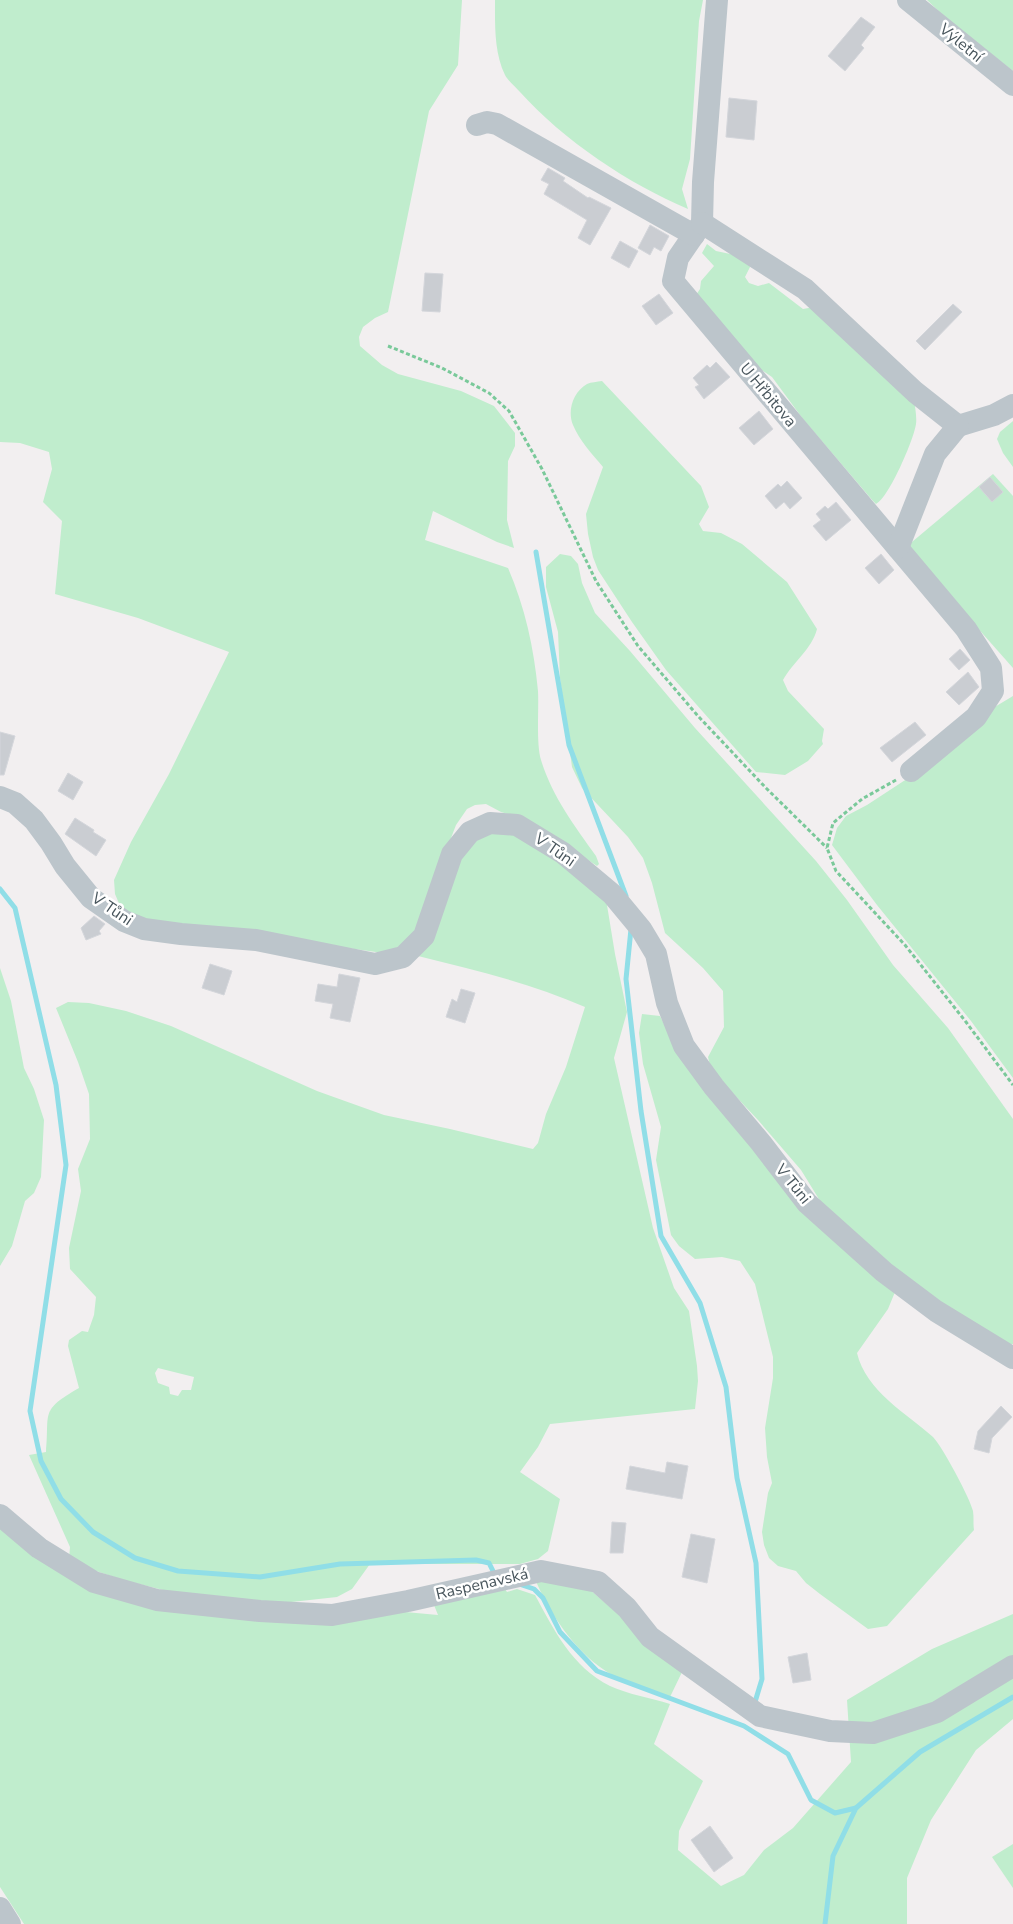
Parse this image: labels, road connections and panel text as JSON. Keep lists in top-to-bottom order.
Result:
{
  "streets": {
    "street": [
      "Výletní",
      "U Hřbitova",
      "V Tůni",
      "Raspenavská"
    ]
  }
}
